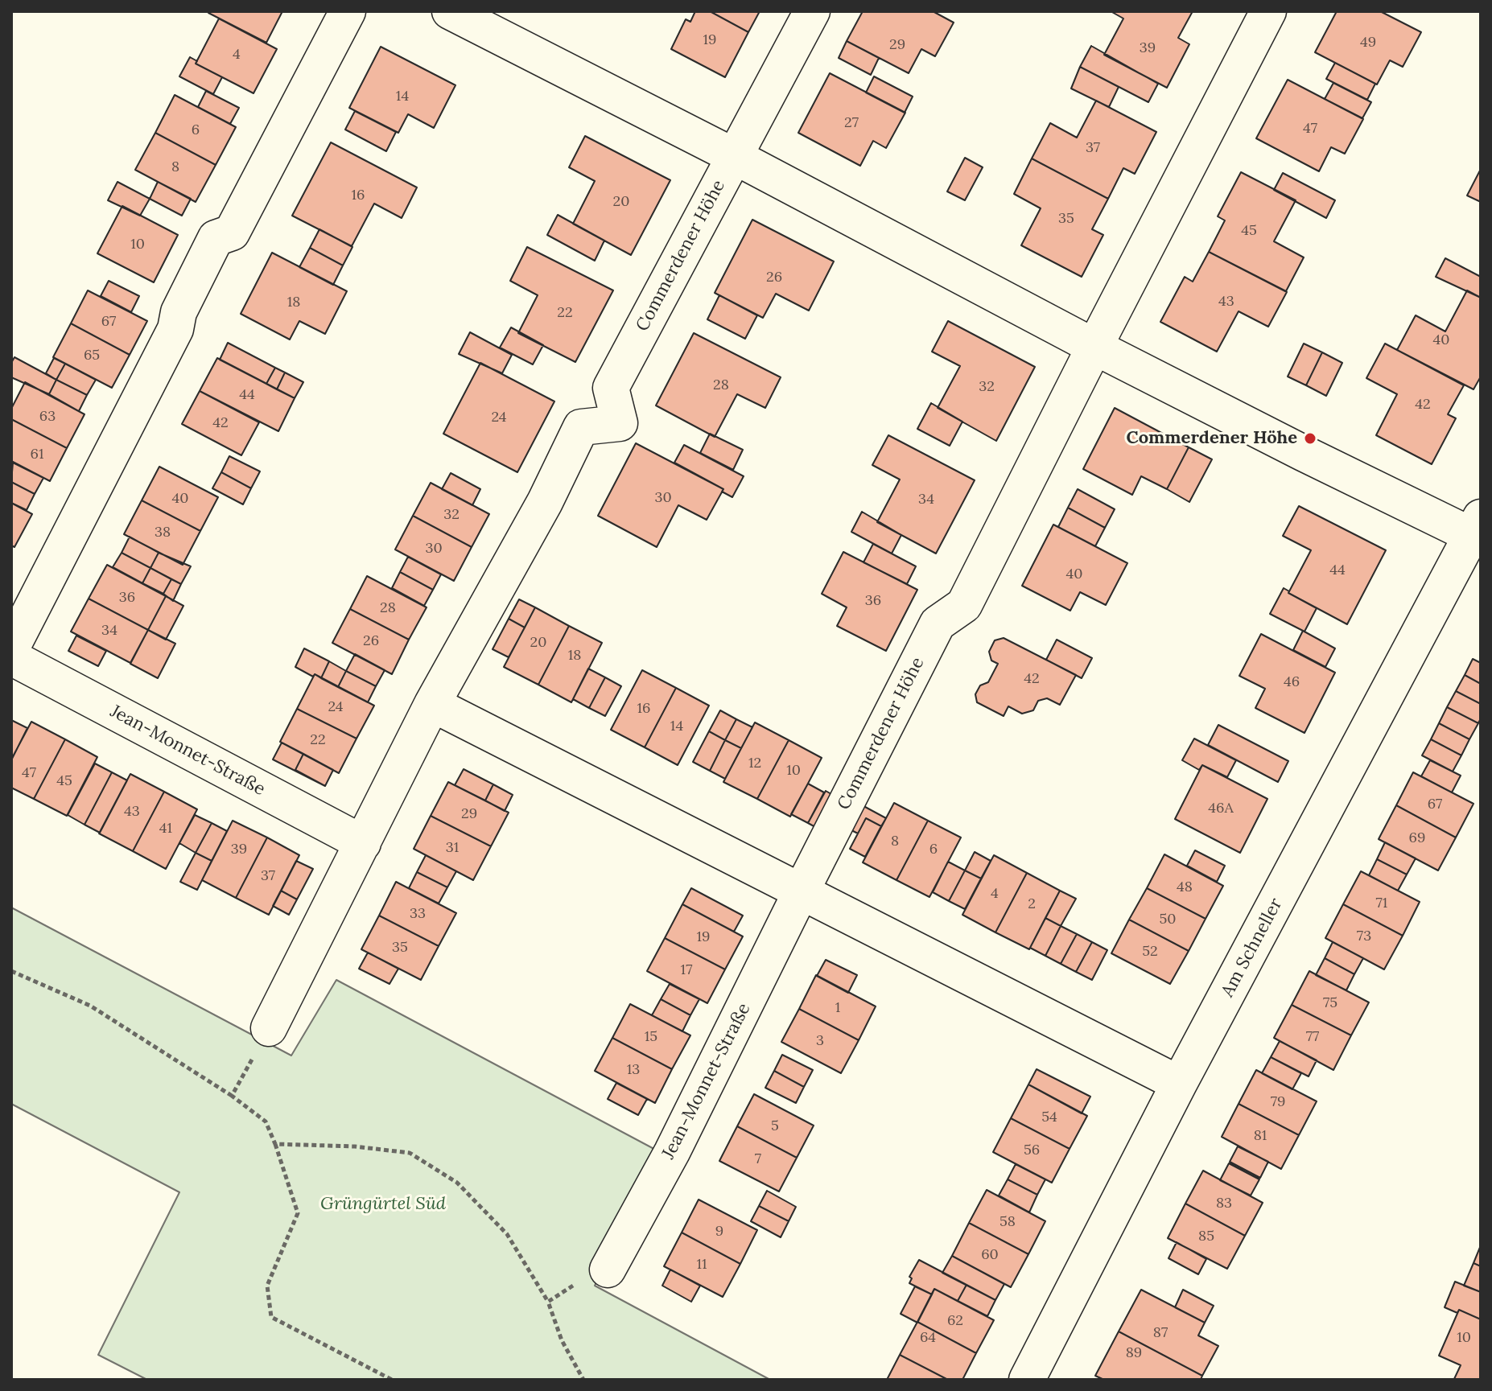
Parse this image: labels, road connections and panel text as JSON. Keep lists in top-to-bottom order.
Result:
{
  "streets": {
    "street": ["Commerdener Höhe", "Jean-Monnet-Straße", "Am Schneller"]
  },
  "crossings": [
    ["Commerdener Höhe", "Jean-Monnet-Straße"]
  ],
  "parks": ["Grüngürtel Süd"],
  "places": ["Commerdener Höhe"],
  "house_numbers": [
    "19",
    "49",
    "29",
    "39",
    "4",
    "14",
    "27",
    "47",
    "6",
    "37",
    "8",
    "16",
    "20",
    "35",
    "45",
    "10",
    "26",
    "43",
    "18",
    "22",
    "67",
    "40",
    "65",
    "28",
    "32",
    "44",
    "42",
    "63",
    "24",
    "42",
    "61",
    "30",
    "40",
    "34",
    "32",
    "38",
    "30",
    "44",
    "40",
    "36",
    "36",
    "28",
    "34",
    "26",
    "20",
    "18",
    "42",
    "46",
    "24",
    "16",
    "14",
    "22",
    "12",
    "10",
    "47",
    "45",
    "67",
    "46A",
    "43",
    "29",
    "41",
    "69",
    "8",
    "31",
    "39",
    "6",
    "37",
    "48",
    "4",
    "71",
    "2",
    "33",
    "50",
    "73",
    "19",
    "35",
    "52",
    "17",
    "75",
    "1",
    "15",
    "77",
    "3",
    "13",
    "79",
    "54",
    "5",
    "81",
    "56",
    "7",
    "83",
    "58",
    "9",
    "85",
    "60",
    "11",
    "62",
    "87",
    "64",
    "10",
    "89"
  ]
}
